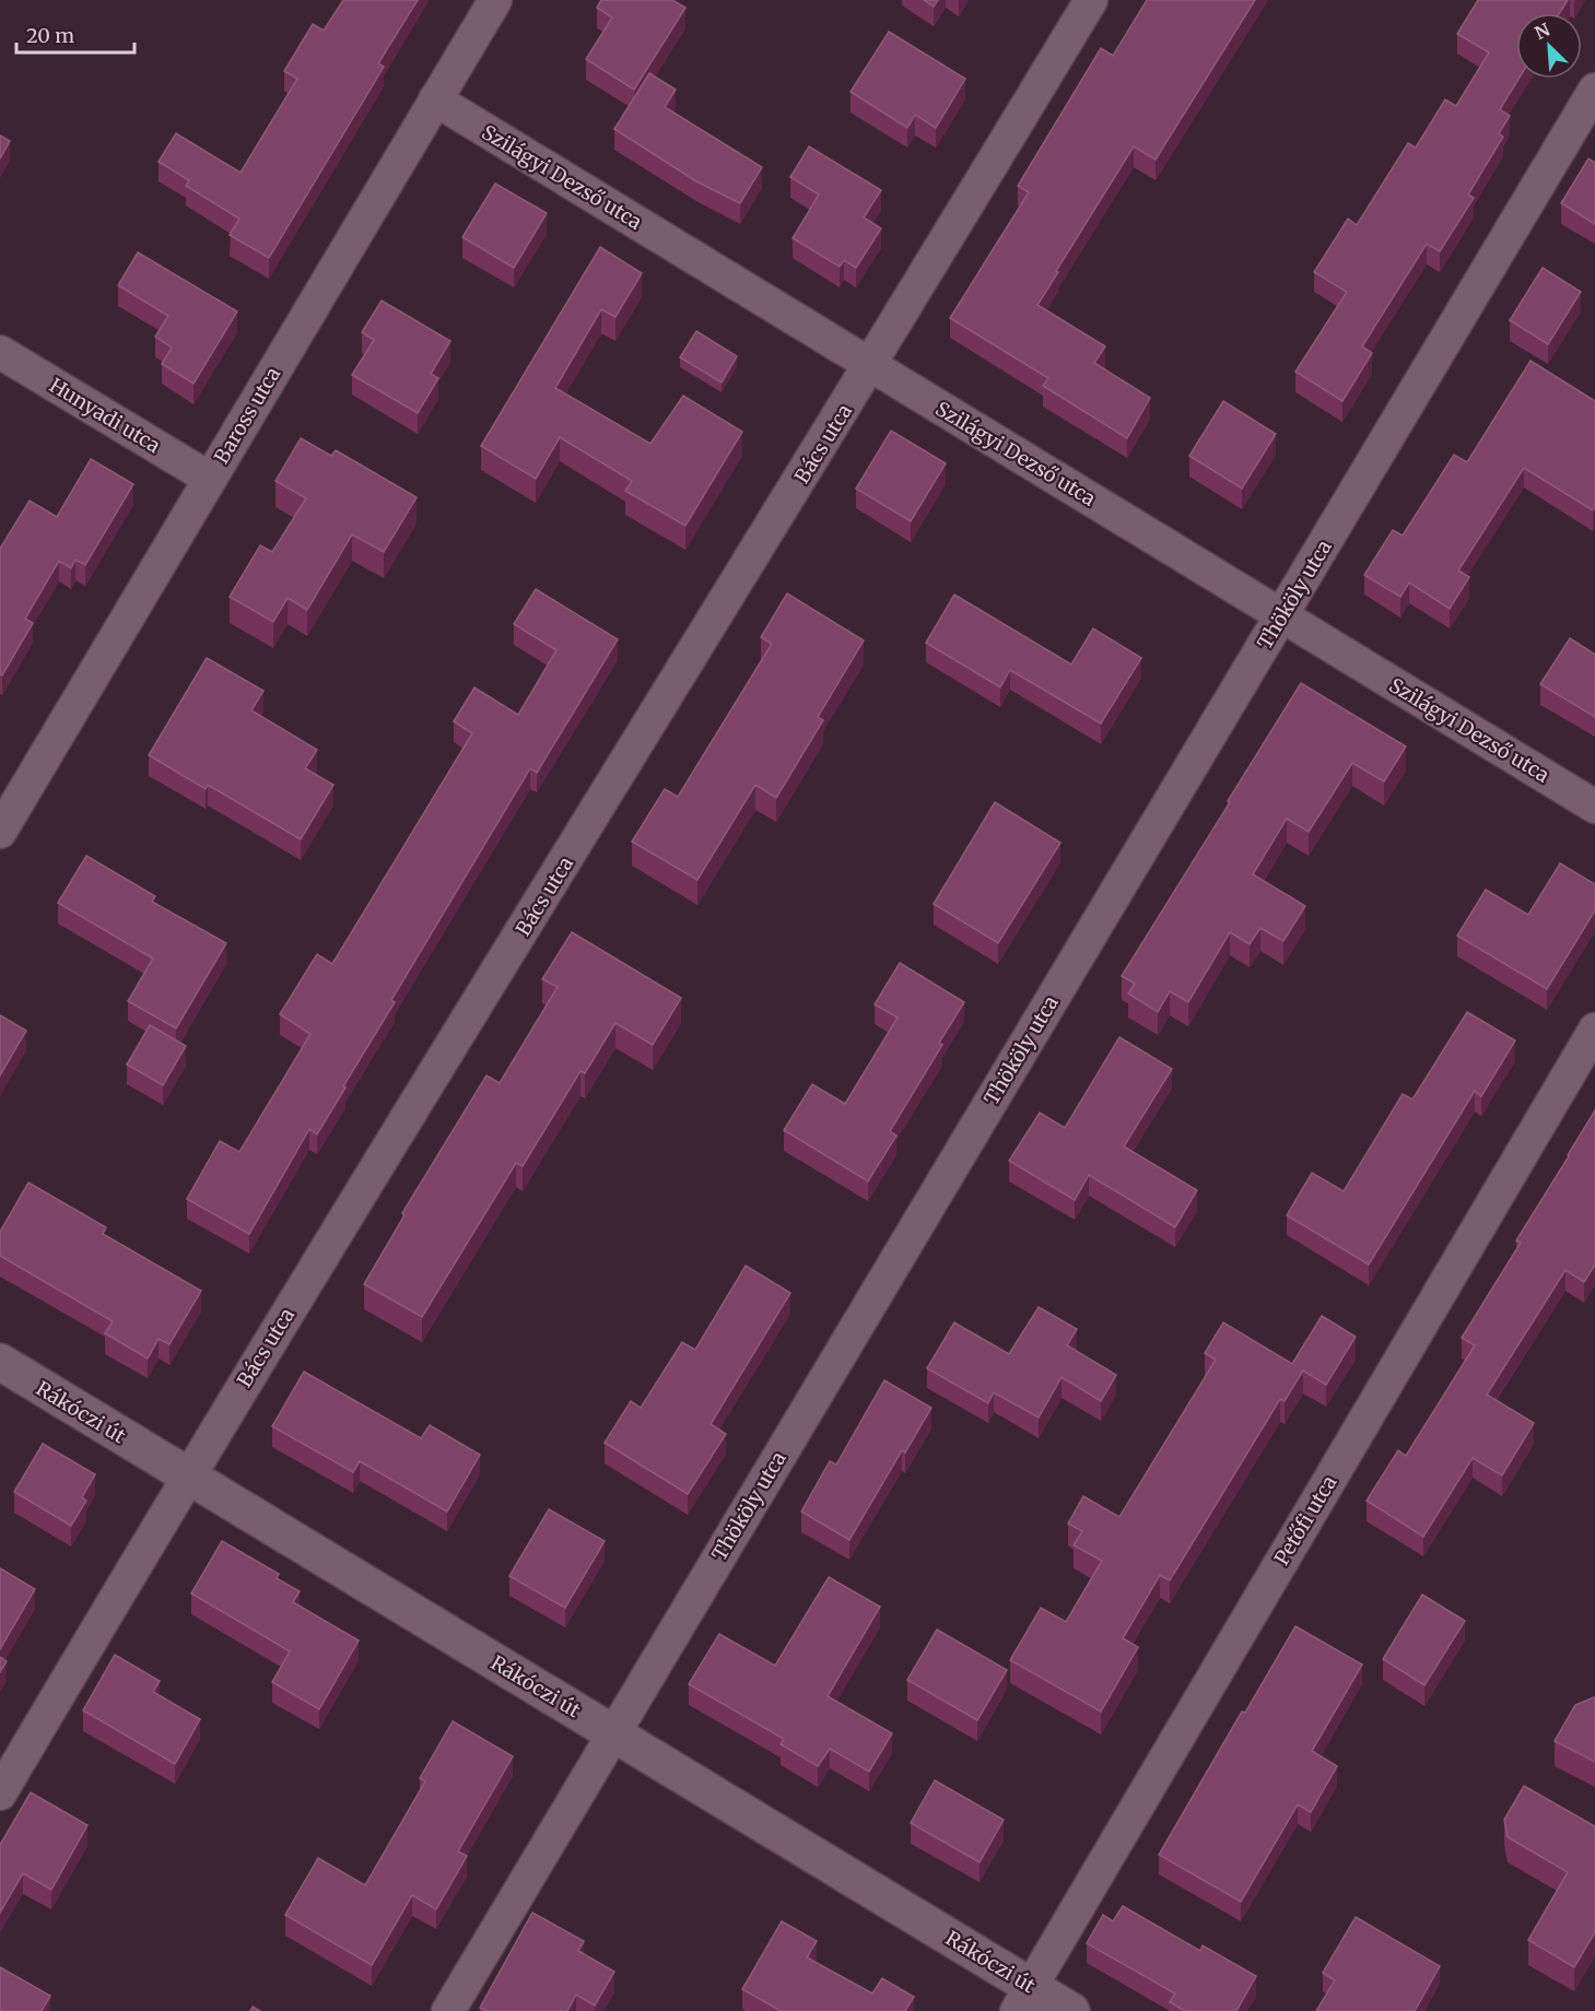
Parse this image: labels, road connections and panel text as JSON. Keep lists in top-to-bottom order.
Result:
{
  "streets": {
    "street": [
      "Szilágyi Dezső utca",
      "Hunyadi utca",
      "Baross utca",
      "Bács utca",
      "Thököly utca",
      "Rákóczi út",
      "Petőfi utca"
    ]
  },
  "crossings": [
    ["Szilágyi Dezső utca", "Baross utca"],
    ["Szilágyi Dezső utca", "Bács utca"],
    ["Szilágyi Dezső utca", "Thököly utca"],
    ["Hunyadi utca", "Baross utca"],
    ["Bács utca", "Rákóczi út"],
    ["Thököly utca", "Rákóczi út"],
    ["Rákóczi út", "Petőfi utca"]
  ],
  "scale_bar": "20 m",
  "north": "top left"
}
